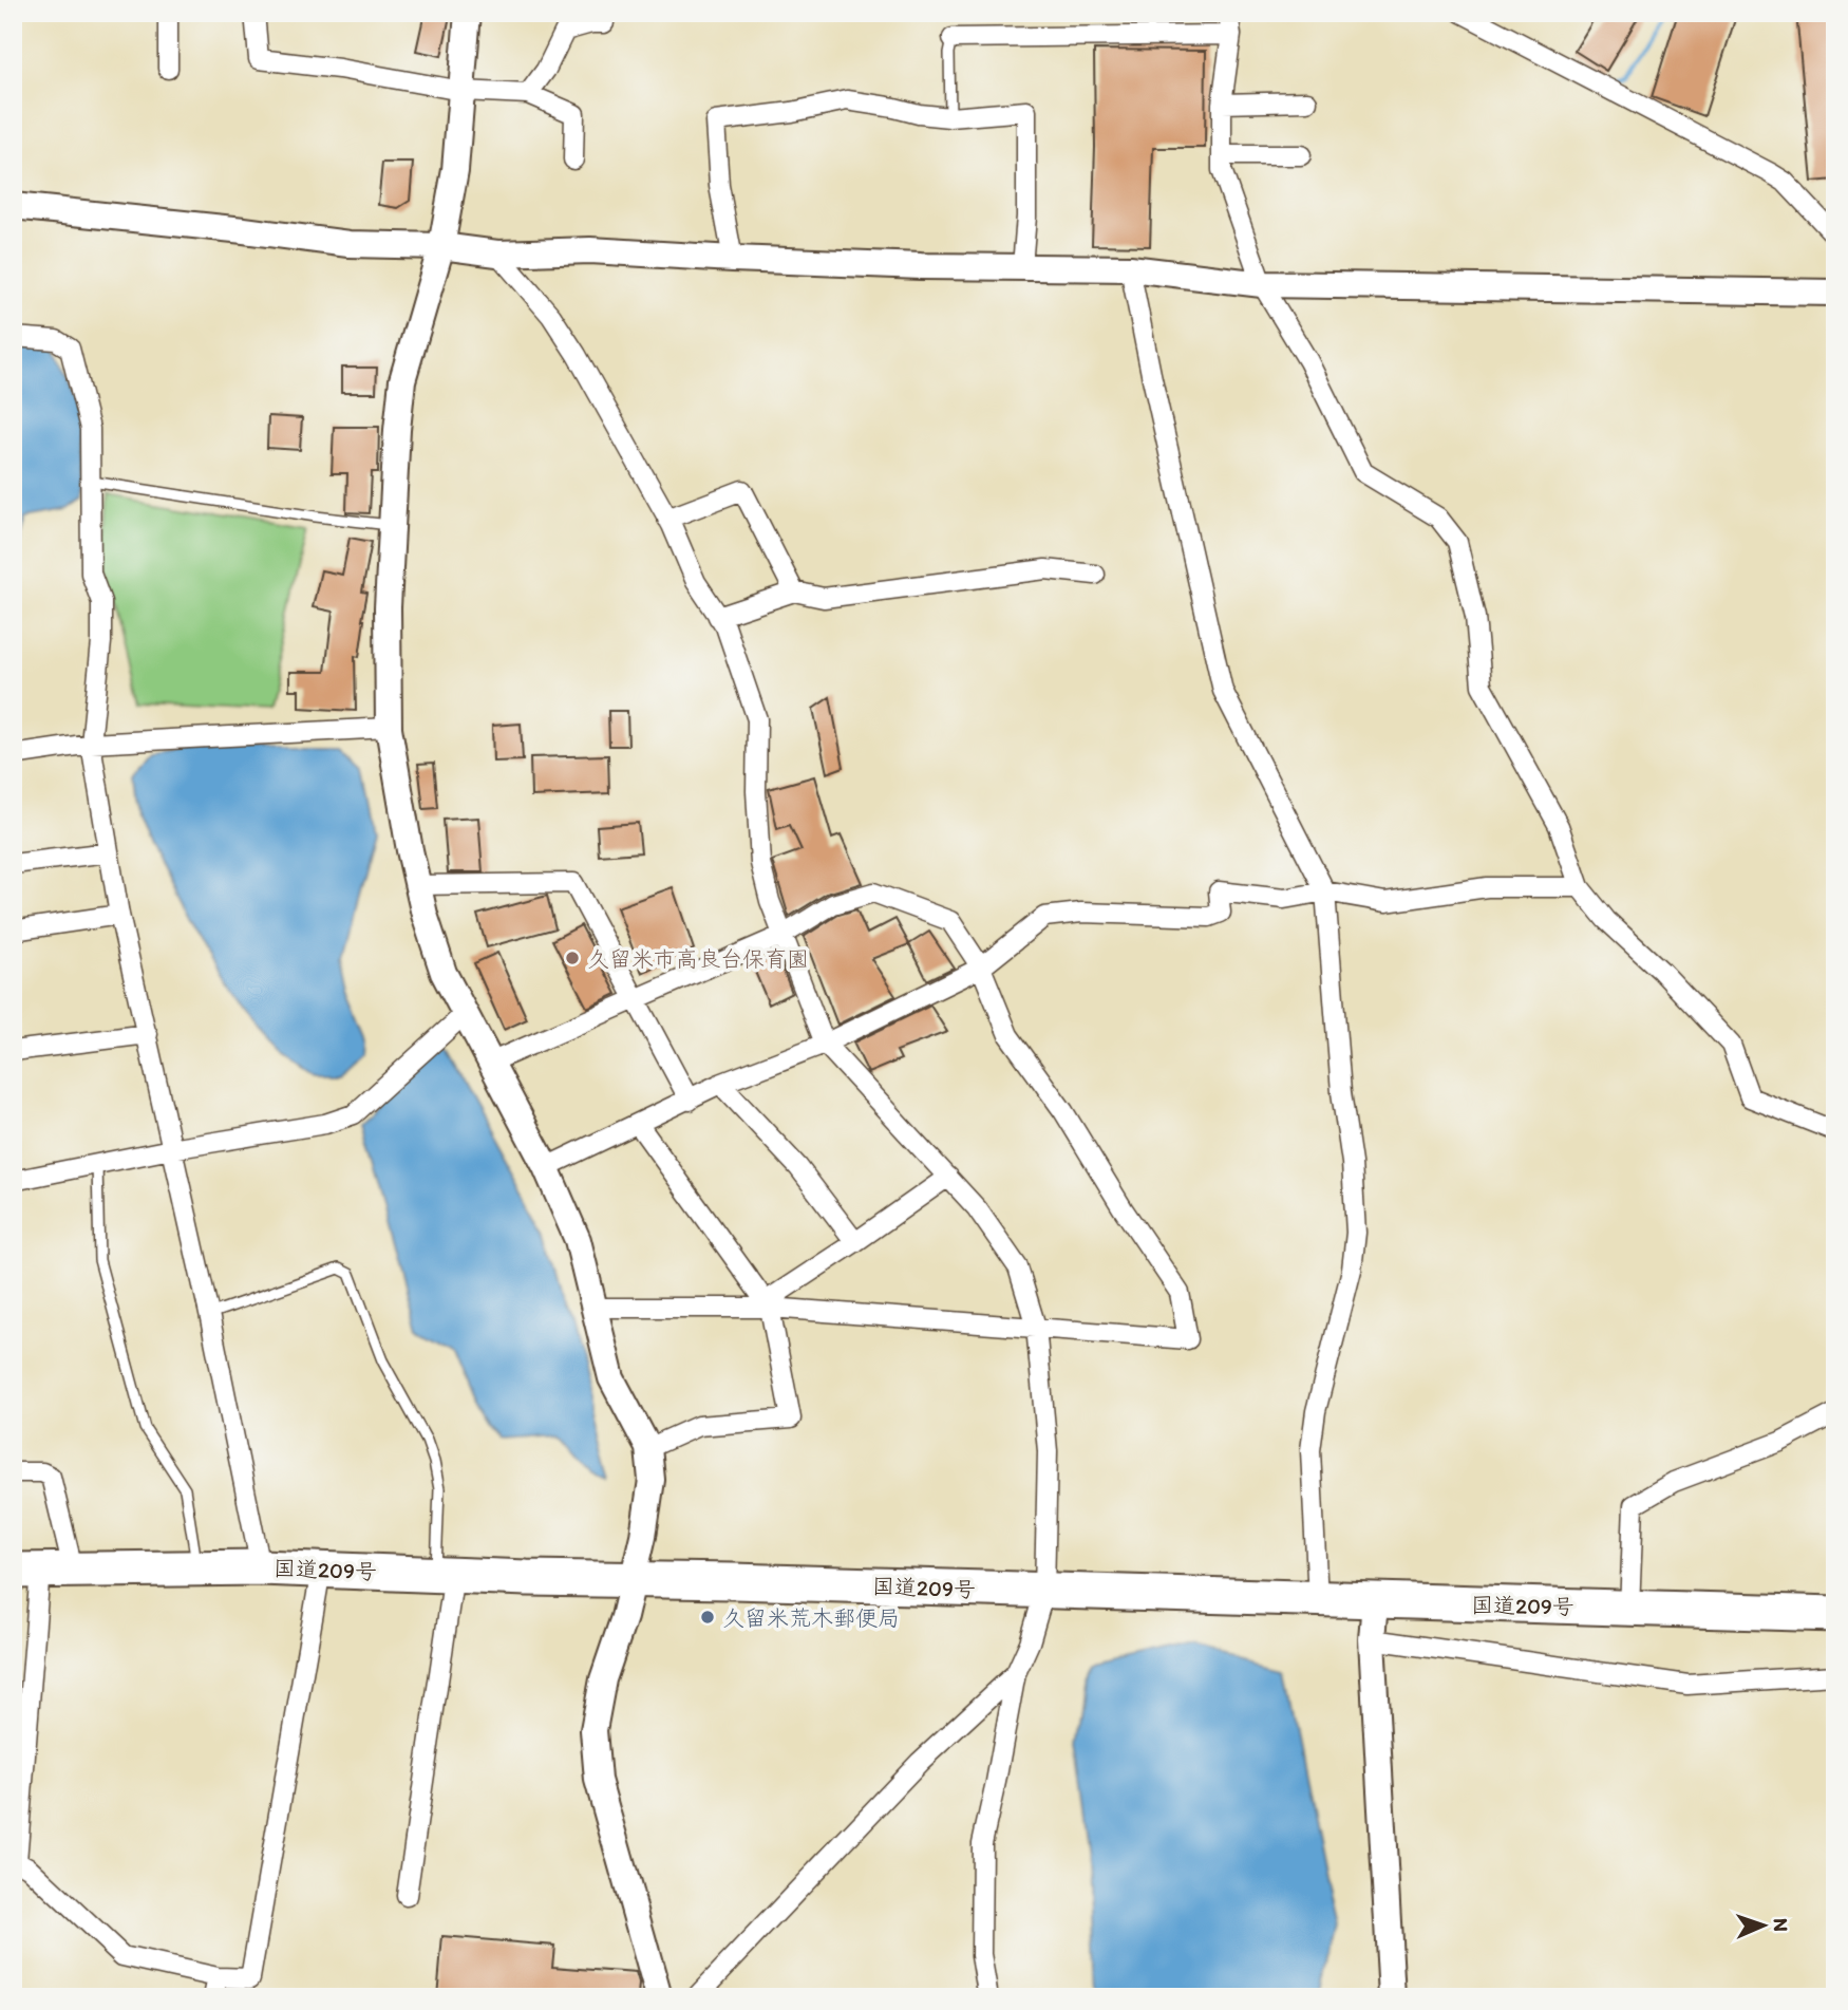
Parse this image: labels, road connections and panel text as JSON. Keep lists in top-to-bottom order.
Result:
{
  "streets": {
    "highway": ["国道209号"]
  },
  "places": ["久留米市高良台保育園", "久留米荒木郵便局"],
  "north": "right"
}
